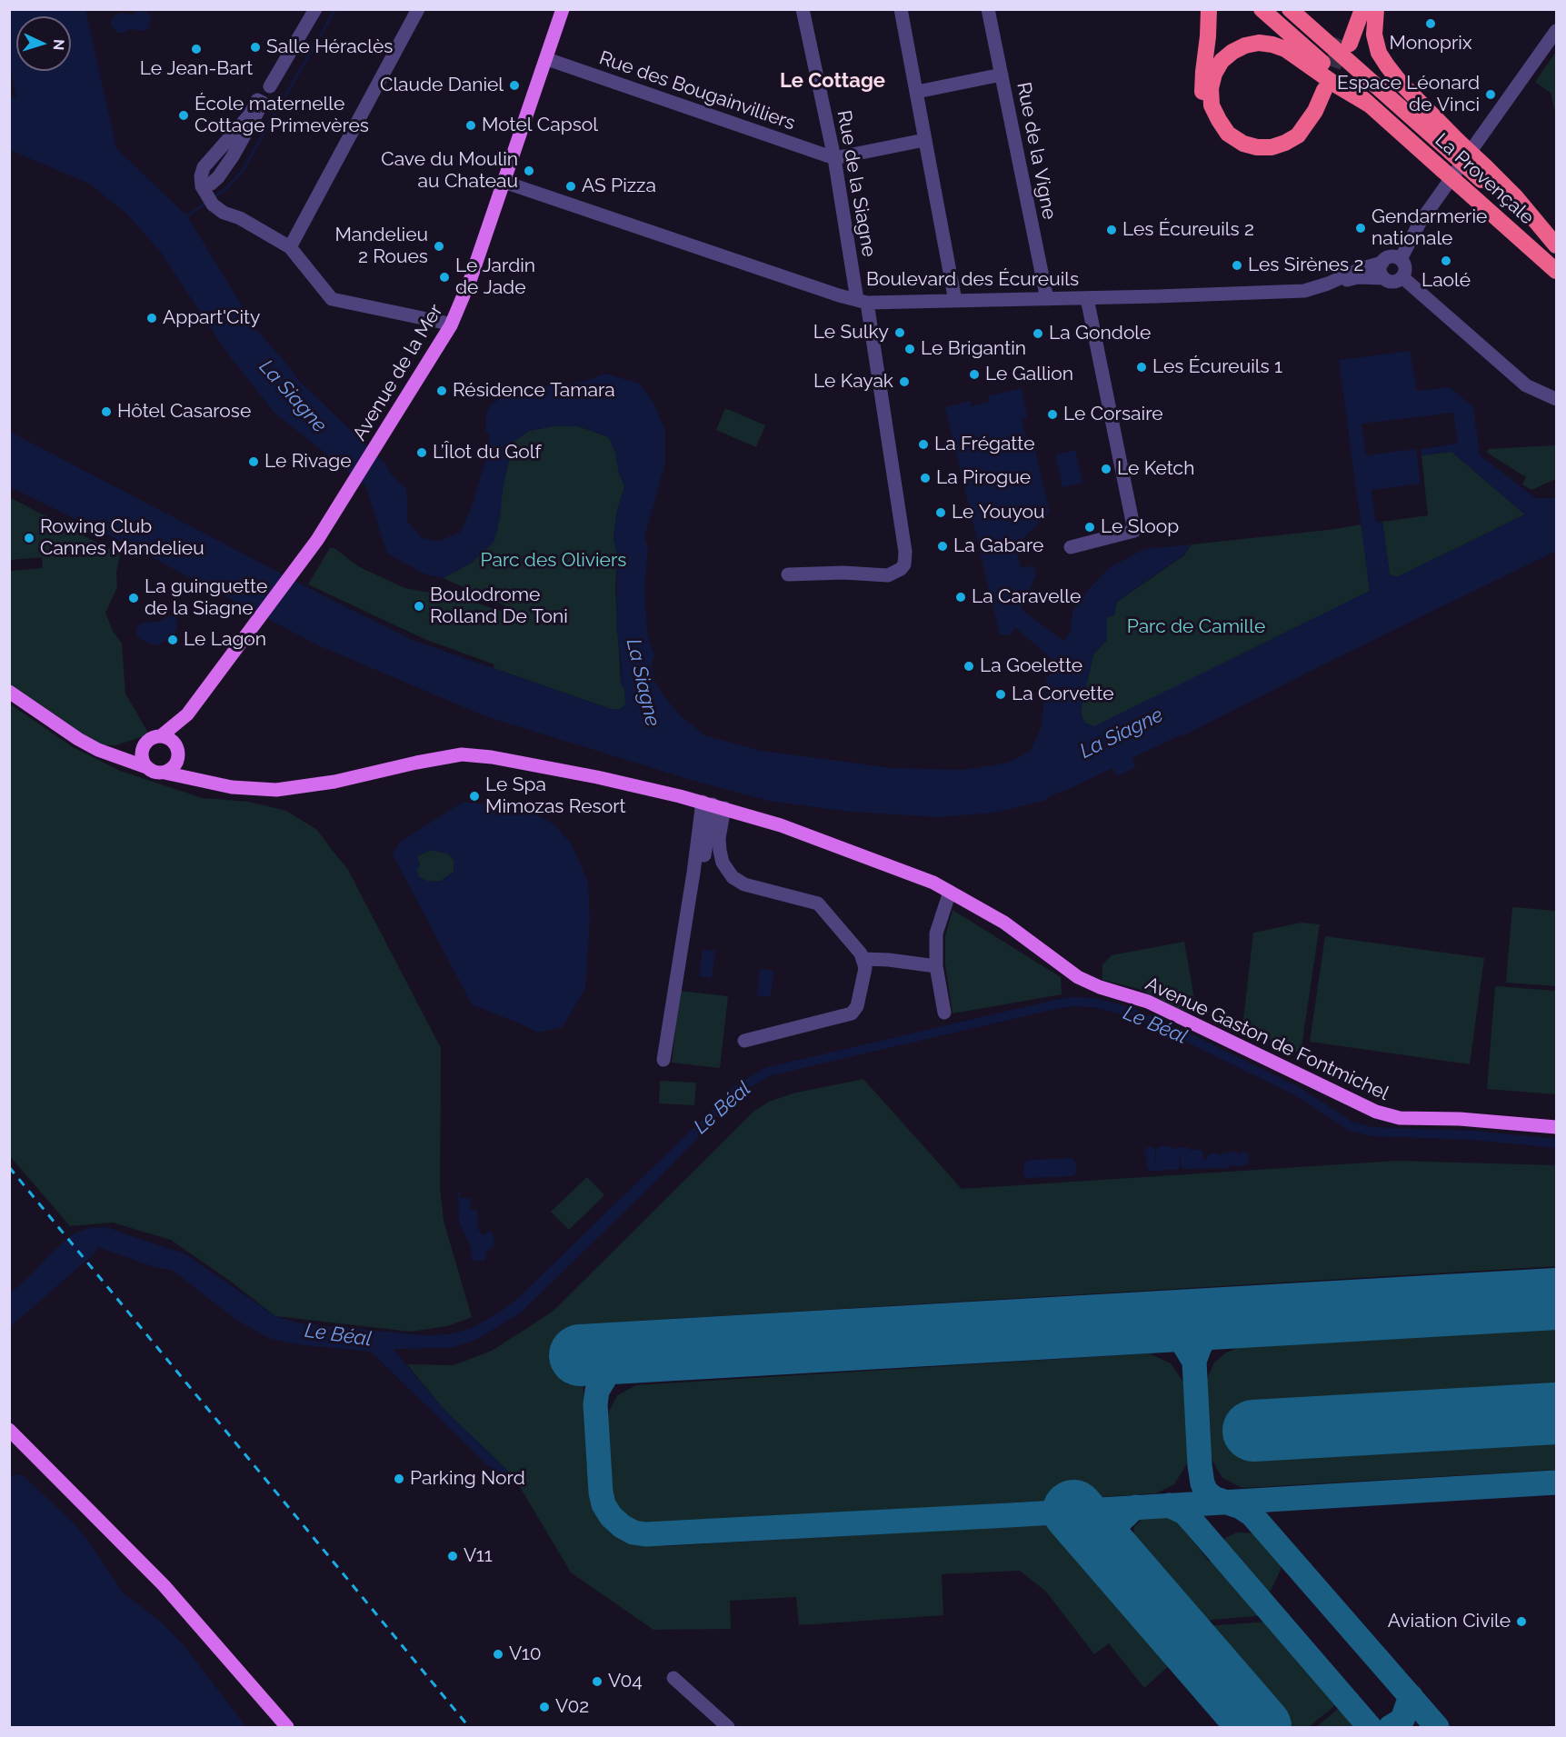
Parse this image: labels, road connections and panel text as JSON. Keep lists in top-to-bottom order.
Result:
{
  "streets": {
    "highway": ["La Provençale"],
    "main road": ["Avenue de la Mer", "Avenue Gaston de Fontmichel"],
    "street": [
      "Rue des Bougainvilliers",
      "Rue de la Vigne",
      "Rue de la Siagne",
      "Boulevard des Écureuils"
    ]
  },
  "crossings": [
    ["Rue des Bougainvilliers", "Rue de la Siagne"],
    ["Rue des Bougainvilliers", "Avenue de la Mer"],
    ["Rue de la Vigne", "Boulevard des Écureuils"],
    ["Rue de la Siagne", "Boulevard des Écureuils"],
    ["Boulevard des Écureuils", "Avenue de la Mer"]
  ],
  "districts": ["Le Cottage"],
  "water": ["La Siagne", "Le Béal"],
  "parks": ["Parc des Oliviers", "Parc de Camille"],
  "places": [
    "Monoprix",
    "Salle Héraclès",
    "Le Jean-Bart",
    "Claude Daniel",
    "Espace Léonard de Vinci",
    "École maternelle Cottage Primevères",
    "Motel Capsol",
    "Cave du Moulin au Chateau",
    "AS Pizza",
    "Gendarmerie nationale",
    "Les Écureuils 2",
    "Mandelieu 2 Roues",
    "Laolé",
    "Les Sirènes 2",
    "Le Jardin de Jade",
    "Appart'City",
    "Le Sulky",
    "La Gondole",
    "Le Brigantin",
    "Les Écureuils 1",
    "Le Gallion",
    "Le Kayak",
    "Résidence Tamara",
    "Hôtel Casarose",
    "Le Corsaire",
    "La Frégatte",
    "L’Îlot du Golf",
    "Le Rivage",
    "Le Ketch",
    "La Pirogue",
    "Le Youyou",
    "Le Sloop",
    "Rowing Club Cannes Mandelieu",
    "La Gabare",
    "La Caravelle",
    "La guinguette de la Siagne",
    "Boulodrome Rolland De Toni",
    "Le Lagon",
    "La Goelette",
    "La Corvette",
    "Le Spa Mimozas Resort",
    "Parking Nord",
    "V11",
    "Aviation Civile",
    "V10",
    "V04",
    "V02"
  ],
  "north": "right"
}
